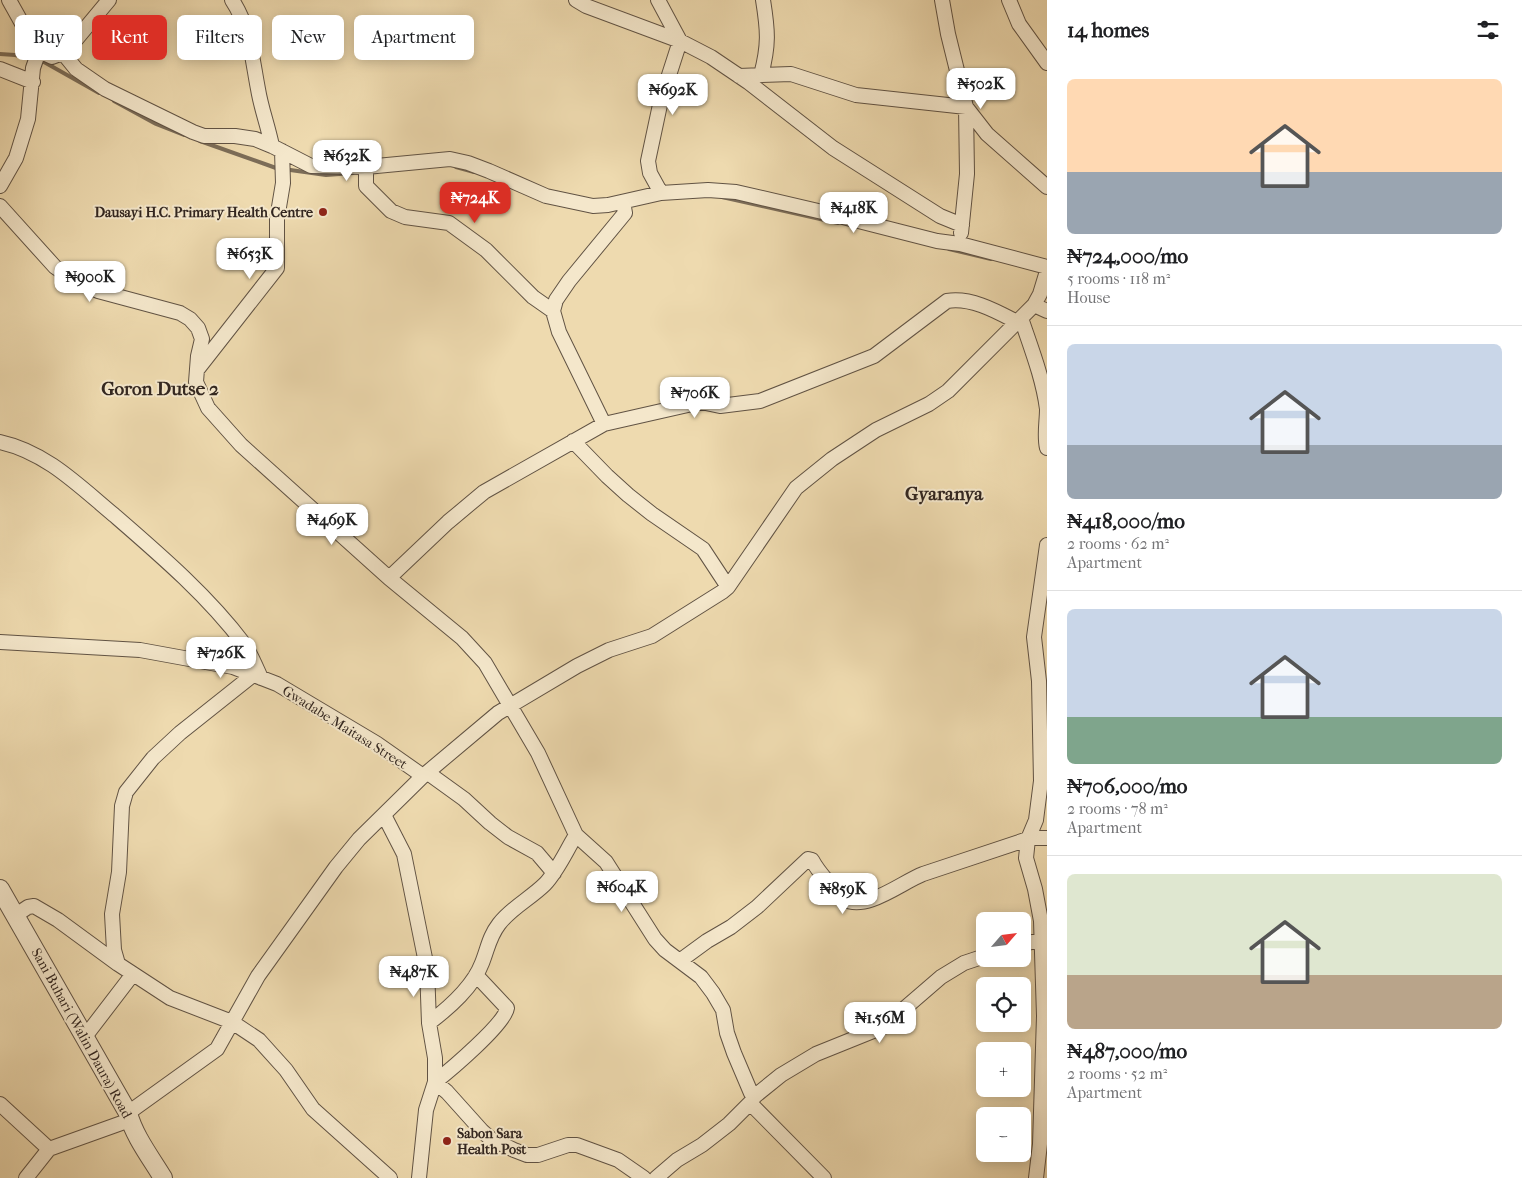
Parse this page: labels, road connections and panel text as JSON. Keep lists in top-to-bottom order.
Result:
{
  "streets": {
    "street": ["Gwadabe Maitasa Street", "Sani Buhari (Walin Daura) Road"]
  },
  "districts": ["Goron Dutse 2", "Gyaranya"],
  "places": ["Dausayi H.C. Primary Health Centre", "Sabon Sara Health Post"],
  "north": "top right",
  "page": {
    "heading": "14 homes",
    "chip": [
      "Buy",
      "Rent",
      "Filters",
      "New",
      "Apartment"
    ],
    "list": [
      {
        "name": "₦724,000/mo",
        "note": "5 rooms · 118 m² · House"
      },
      {
        "name": "₦418,000/mo",
        "note": "2 rooms · 62 m² · Apartment"
      },
      {
        "name": "₦706,000/mo",
        "note": "2 rooms · 78 m² · Apartment"
      },
      {
        "name": "₦487,000/mo",
        "note": "2 rooms · 52 m² · Apartment"
      }
    ],
    "price": [
      "₦502K",
      "₦692K",
      "₦632K",
      "₦724K",
      "₦418K",
      "₦653K",
      "₦900K",
      "₦706K",
      "₦469K",
      "₦726K",
      "₦604K",
      "₦859K",
      "₦487K",
      "₦1.56M"
    ],
    "map_buttons": ["+", "−"]
  }
}
